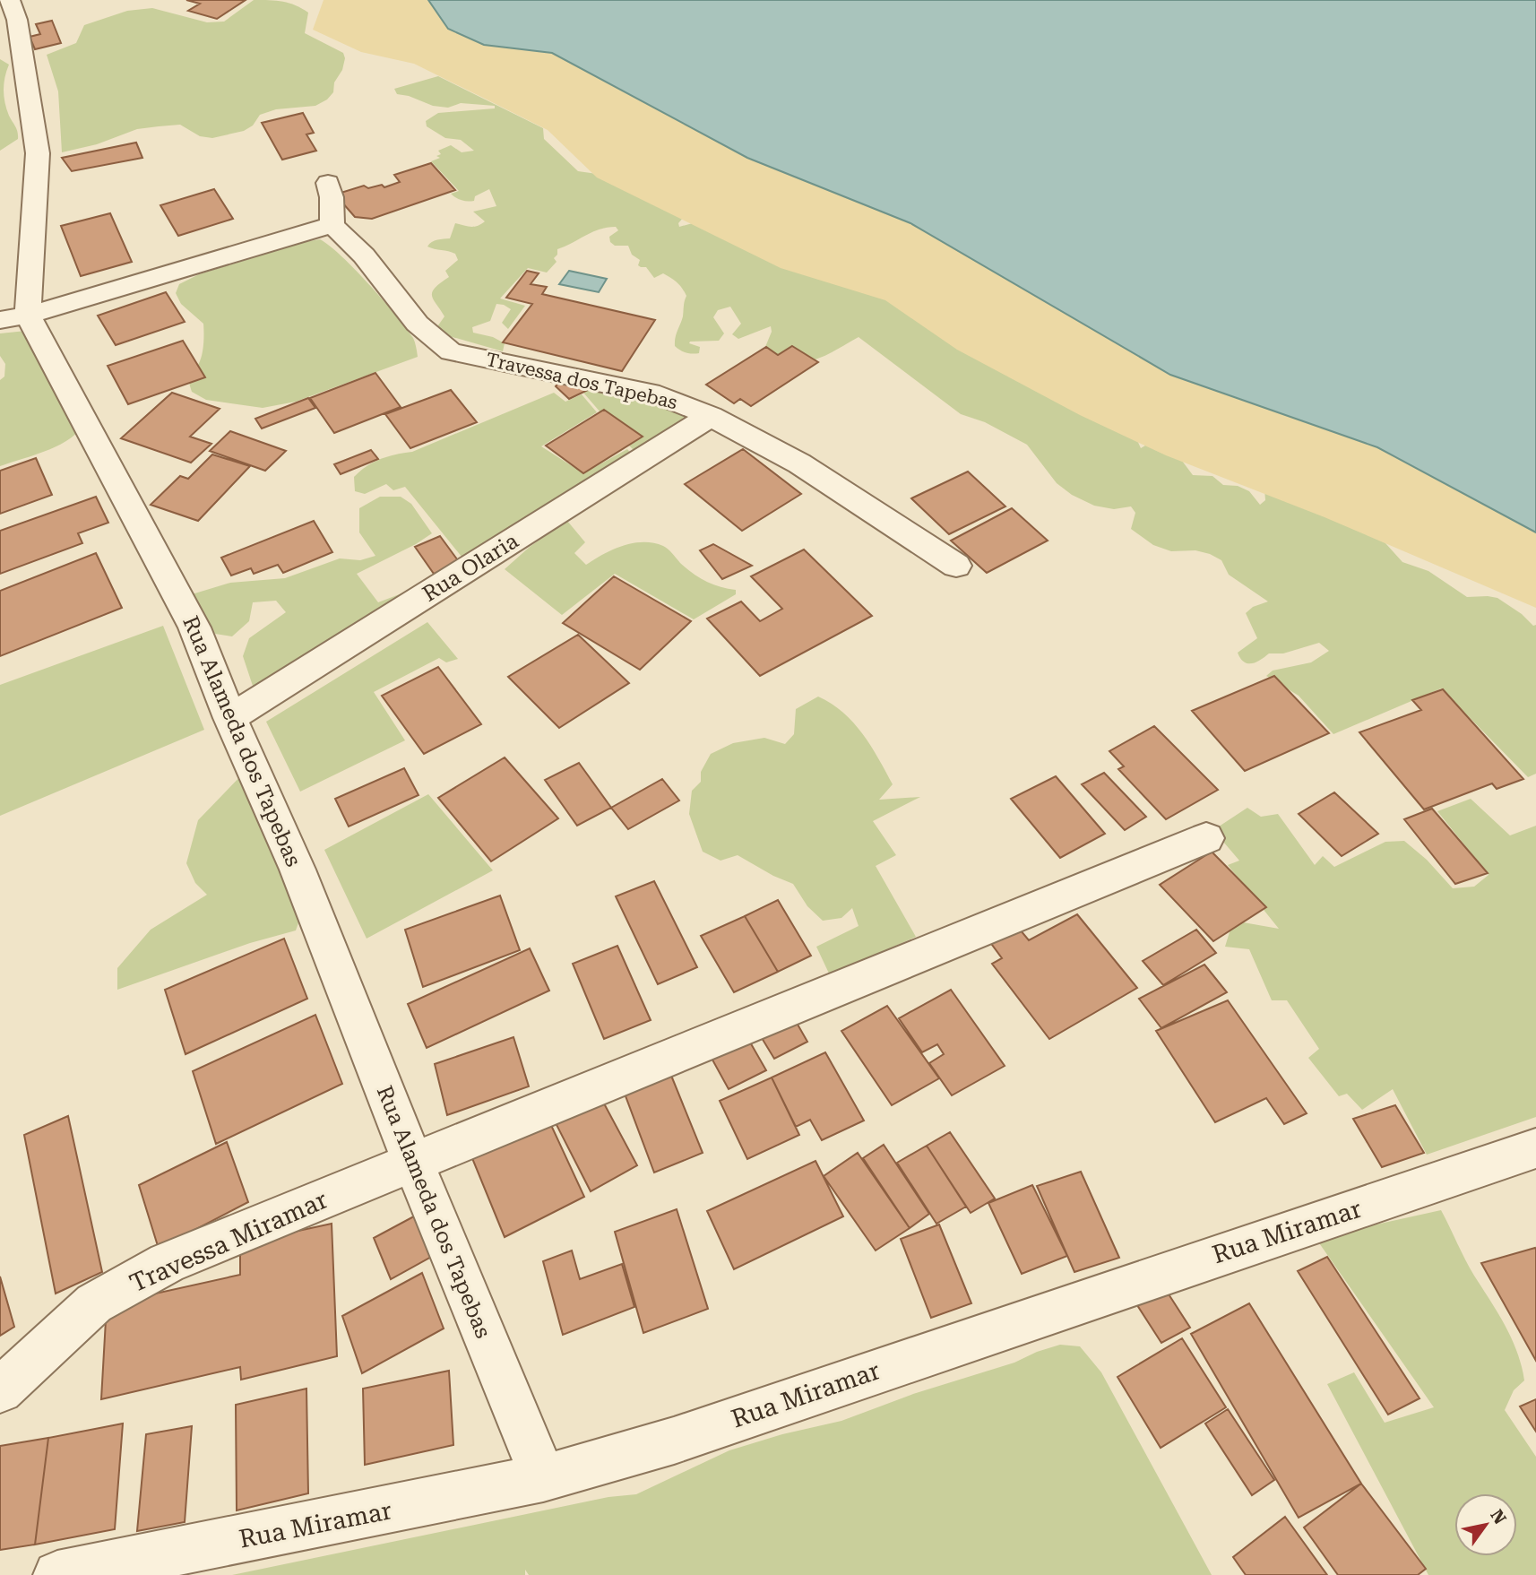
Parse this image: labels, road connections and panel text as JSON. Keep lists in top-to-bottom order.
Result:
{
  "streets": {
    "street": [
      "Travessa dos Tapebas",
      "Rua Olaria",
      "Rua Alameda dos Tapebas",
      "Rua Miramar",
      "Travessa Miramar"
    ]
  },
  "crossings": [
    ["Travessa dos Tapebas", "Rua Olaria"],
    ["Rua Olaria", "Rua Alameda dos Tapebas"],
    ["Rua Alameda dos Tapebas", "Rua Miramar"],
    ["Rua Alameda dos Tapebas", "Travessa Miramar"]
  ],
  "north": "top right"
}
